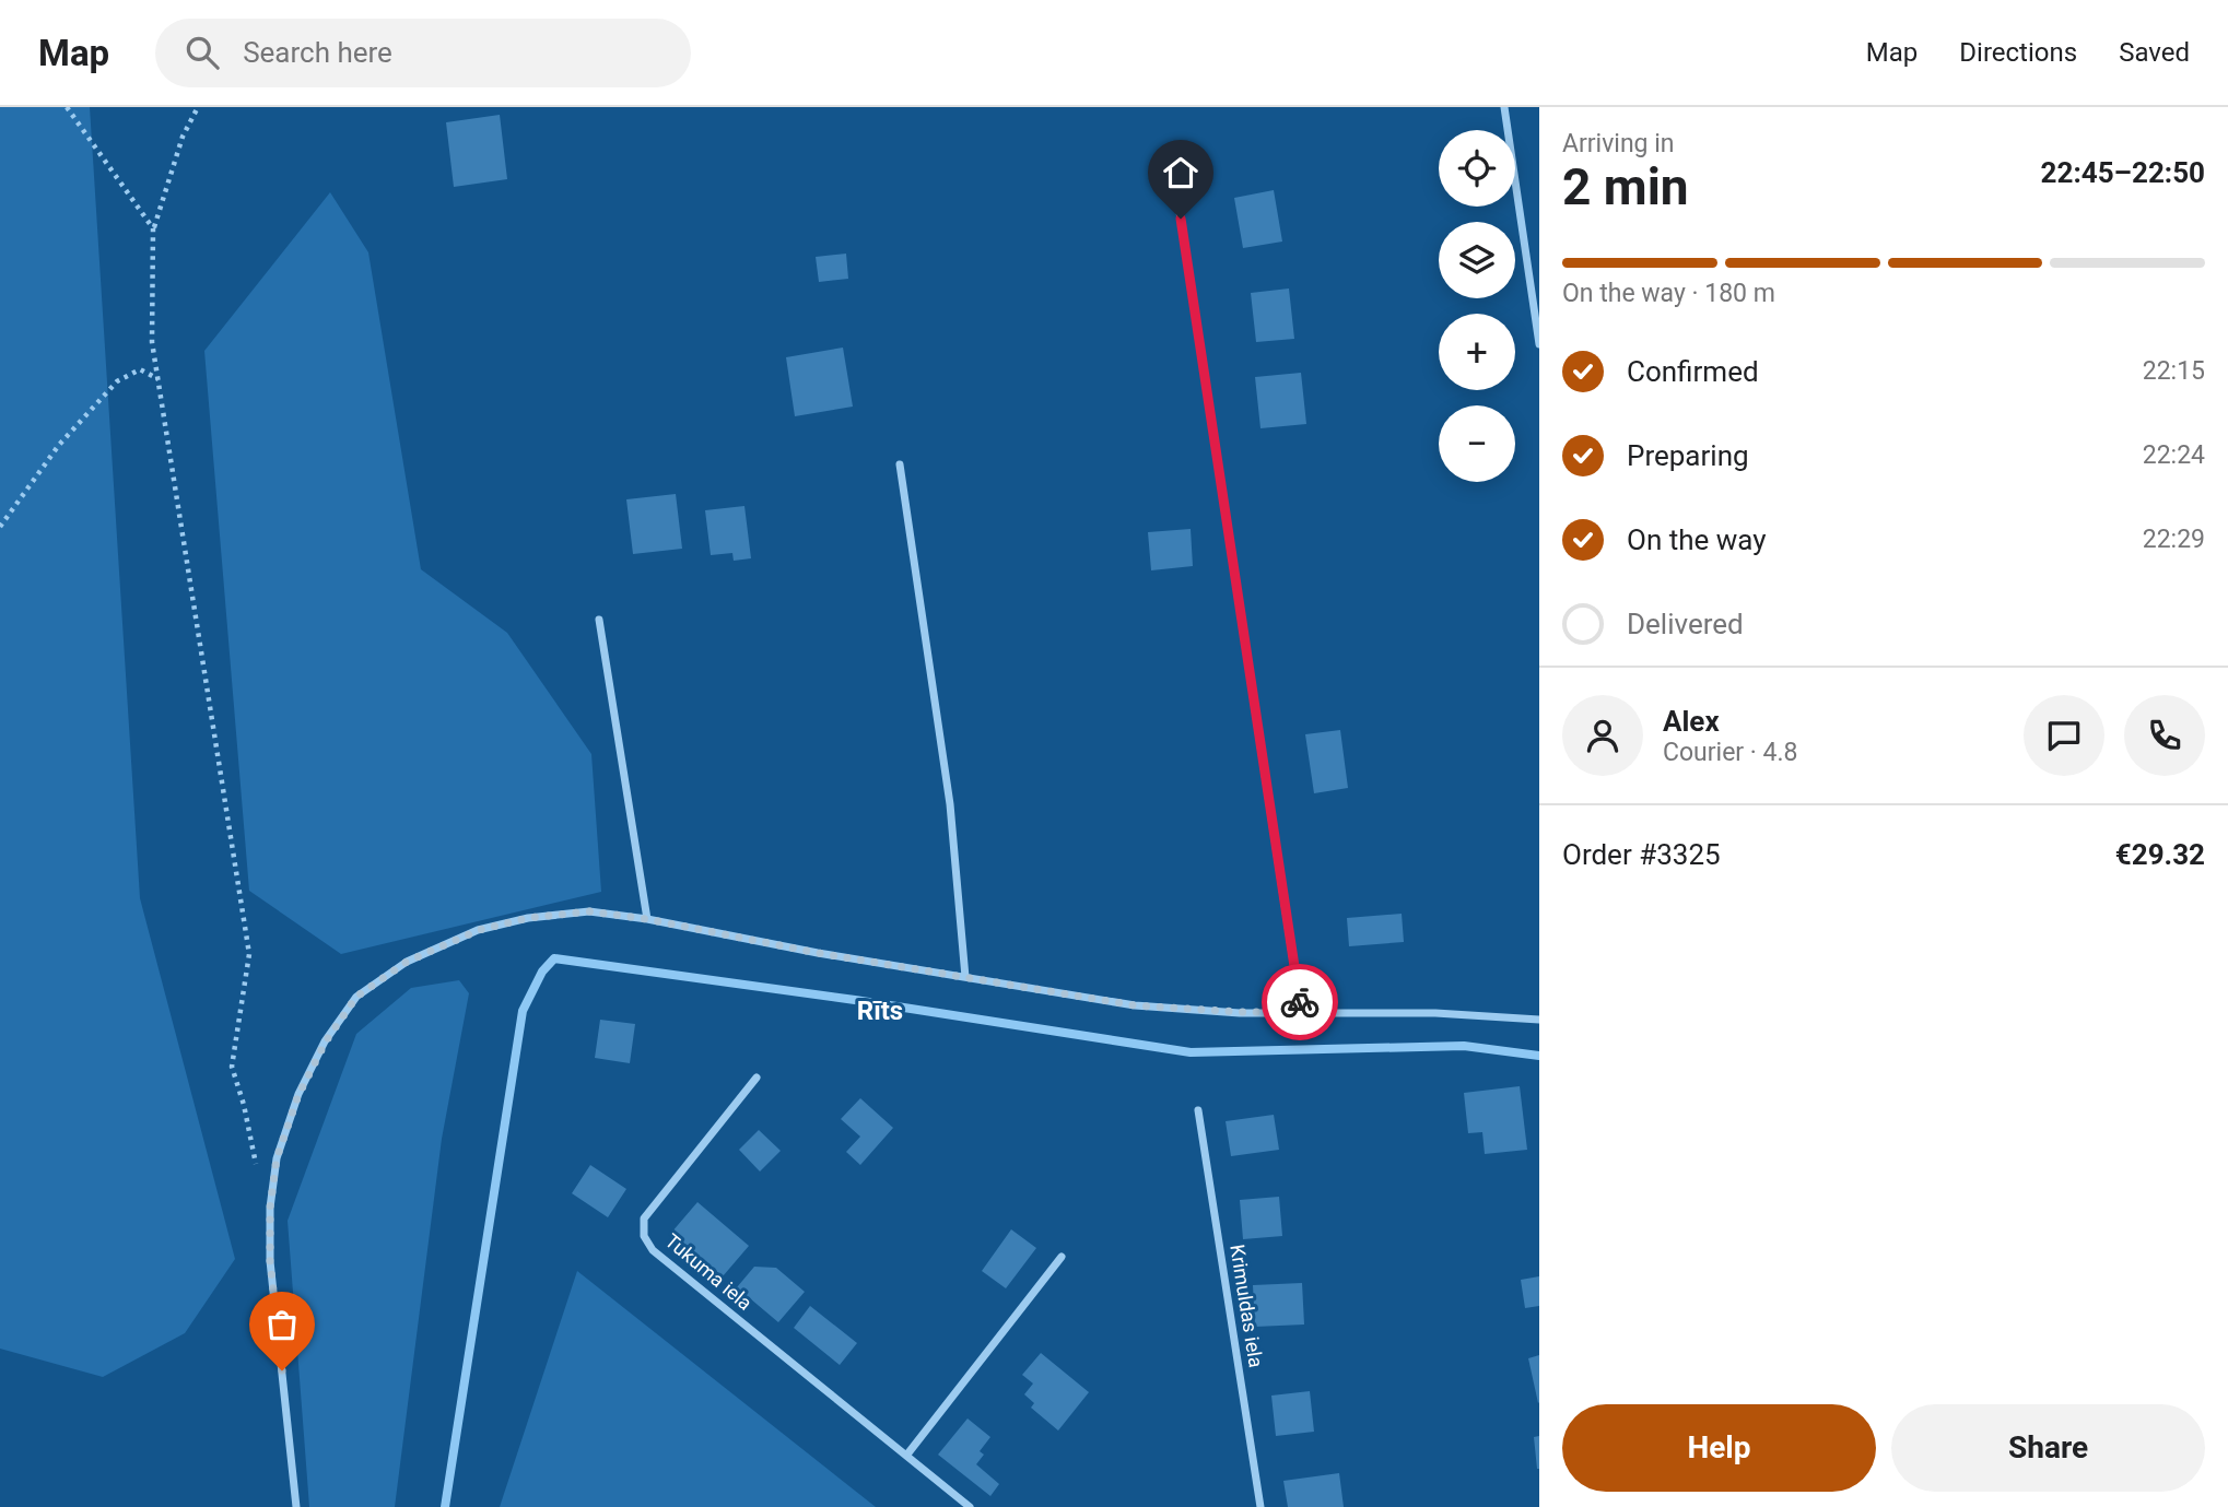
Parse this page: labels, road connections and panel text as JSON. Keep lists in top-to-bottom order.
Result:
{
  "streets": {
    "street": ["Tukuma iela", "Krimuldas iela"]
  },
  "districts": ["Rīts"],
  "page": {
    "header": "Map",
    "search": "Search here",
    "nav": ["Map", "Directions", "Saved"],
    "heading": ["2 min", "Arriving in", "22:45–22:50"],
    "panel": [
      "Alex",
      "Courier · 4.8",
      "Order #3325",
      "€29.32"
    ],
    "map_buttons": ["+", "−"],
    "bar": "On the way · 180 m",
    "list": [
      ["Confirmed", "22:15"],
      ["Preparing", "22:24"],
      ["On the way", "22:29"],
      "Delivered"
    ],
    "buttons": ["Help", "Share"]
  }
}
